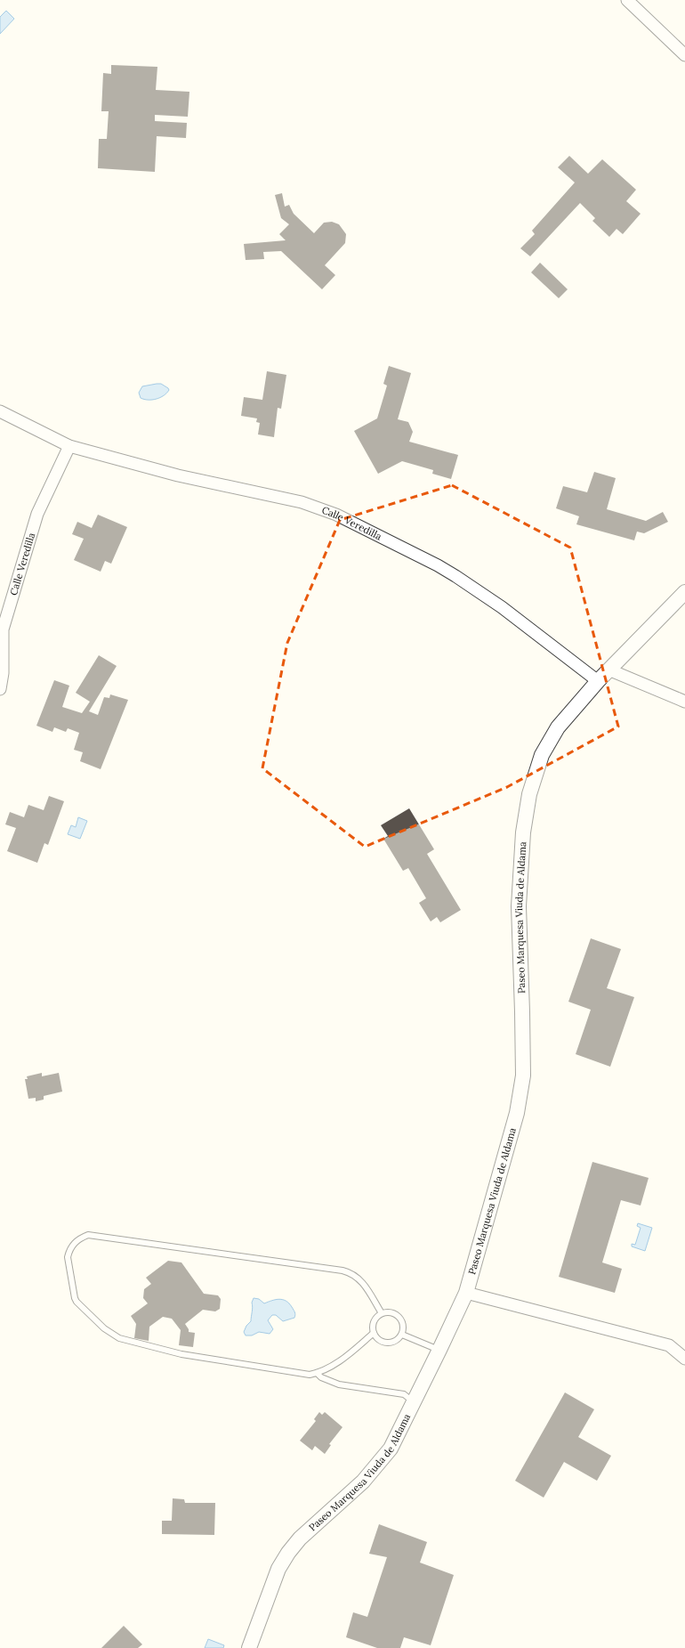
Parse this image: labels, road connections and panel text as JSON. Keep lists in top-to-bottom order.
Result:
{
  "streets": {
    "street": ["Calle Veredilla", "Paseo Marquesa Viuda de Aldama"]
  },
  "crossings": [
    ["Calle Veredilla", "Paseo Marquesa Viuda de Aldama"]
  ]
}
